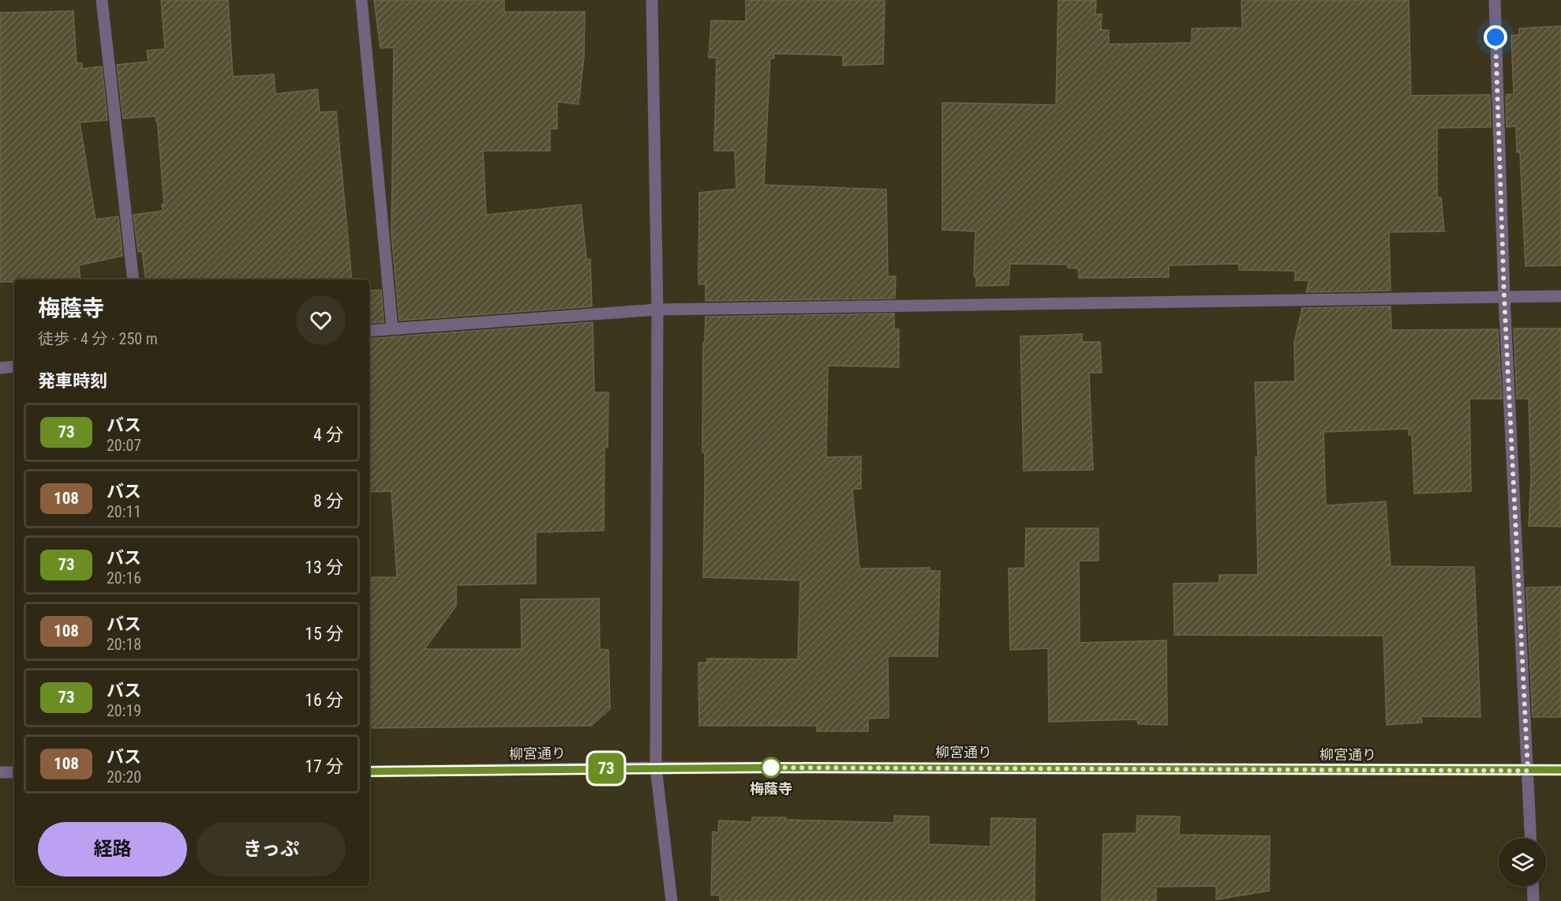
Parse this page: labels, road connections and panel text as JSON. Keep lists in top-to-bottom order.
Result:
{
  "streets": {
    "street": ["柳宮通り"]
  },
  "places": ["梅蔭寺"],
  "lines": ["bus line 73"],
  "page": {
    "on_map": "73",
    "heading": [
      ["梅蔭寺", "徒歩 · 4 分 · 250 m"],
      "発車時刻"
    ],
    "list": [
      {
        "mark": "73",
        "name": "バス",
        "note": "20:07",
        "value": "4 分"
      },
      {
        "mark": "108",
        "name": "バス",
        "note": "20:11",
        "value": "8 分"
      },
      {
        "mark": "73",
        "name": "バス",
        "note": "20:16",
        "value": "13 分"
      },
      {
        "mark": "108",
        "name": "バス",
        "note": "20:18",
        "value": "15 分"
      },
      {
        "mark": "73",
        "name": "バス",
        "note": "20:19",
        "value": "16 分"
      },
      {
        "mark": "108",
        "name": "バス",
        "note": "20:20",
        "value": "17 分"
      }
    ],
    "buttons": ["経路", "きっぷ"]
  }
}
